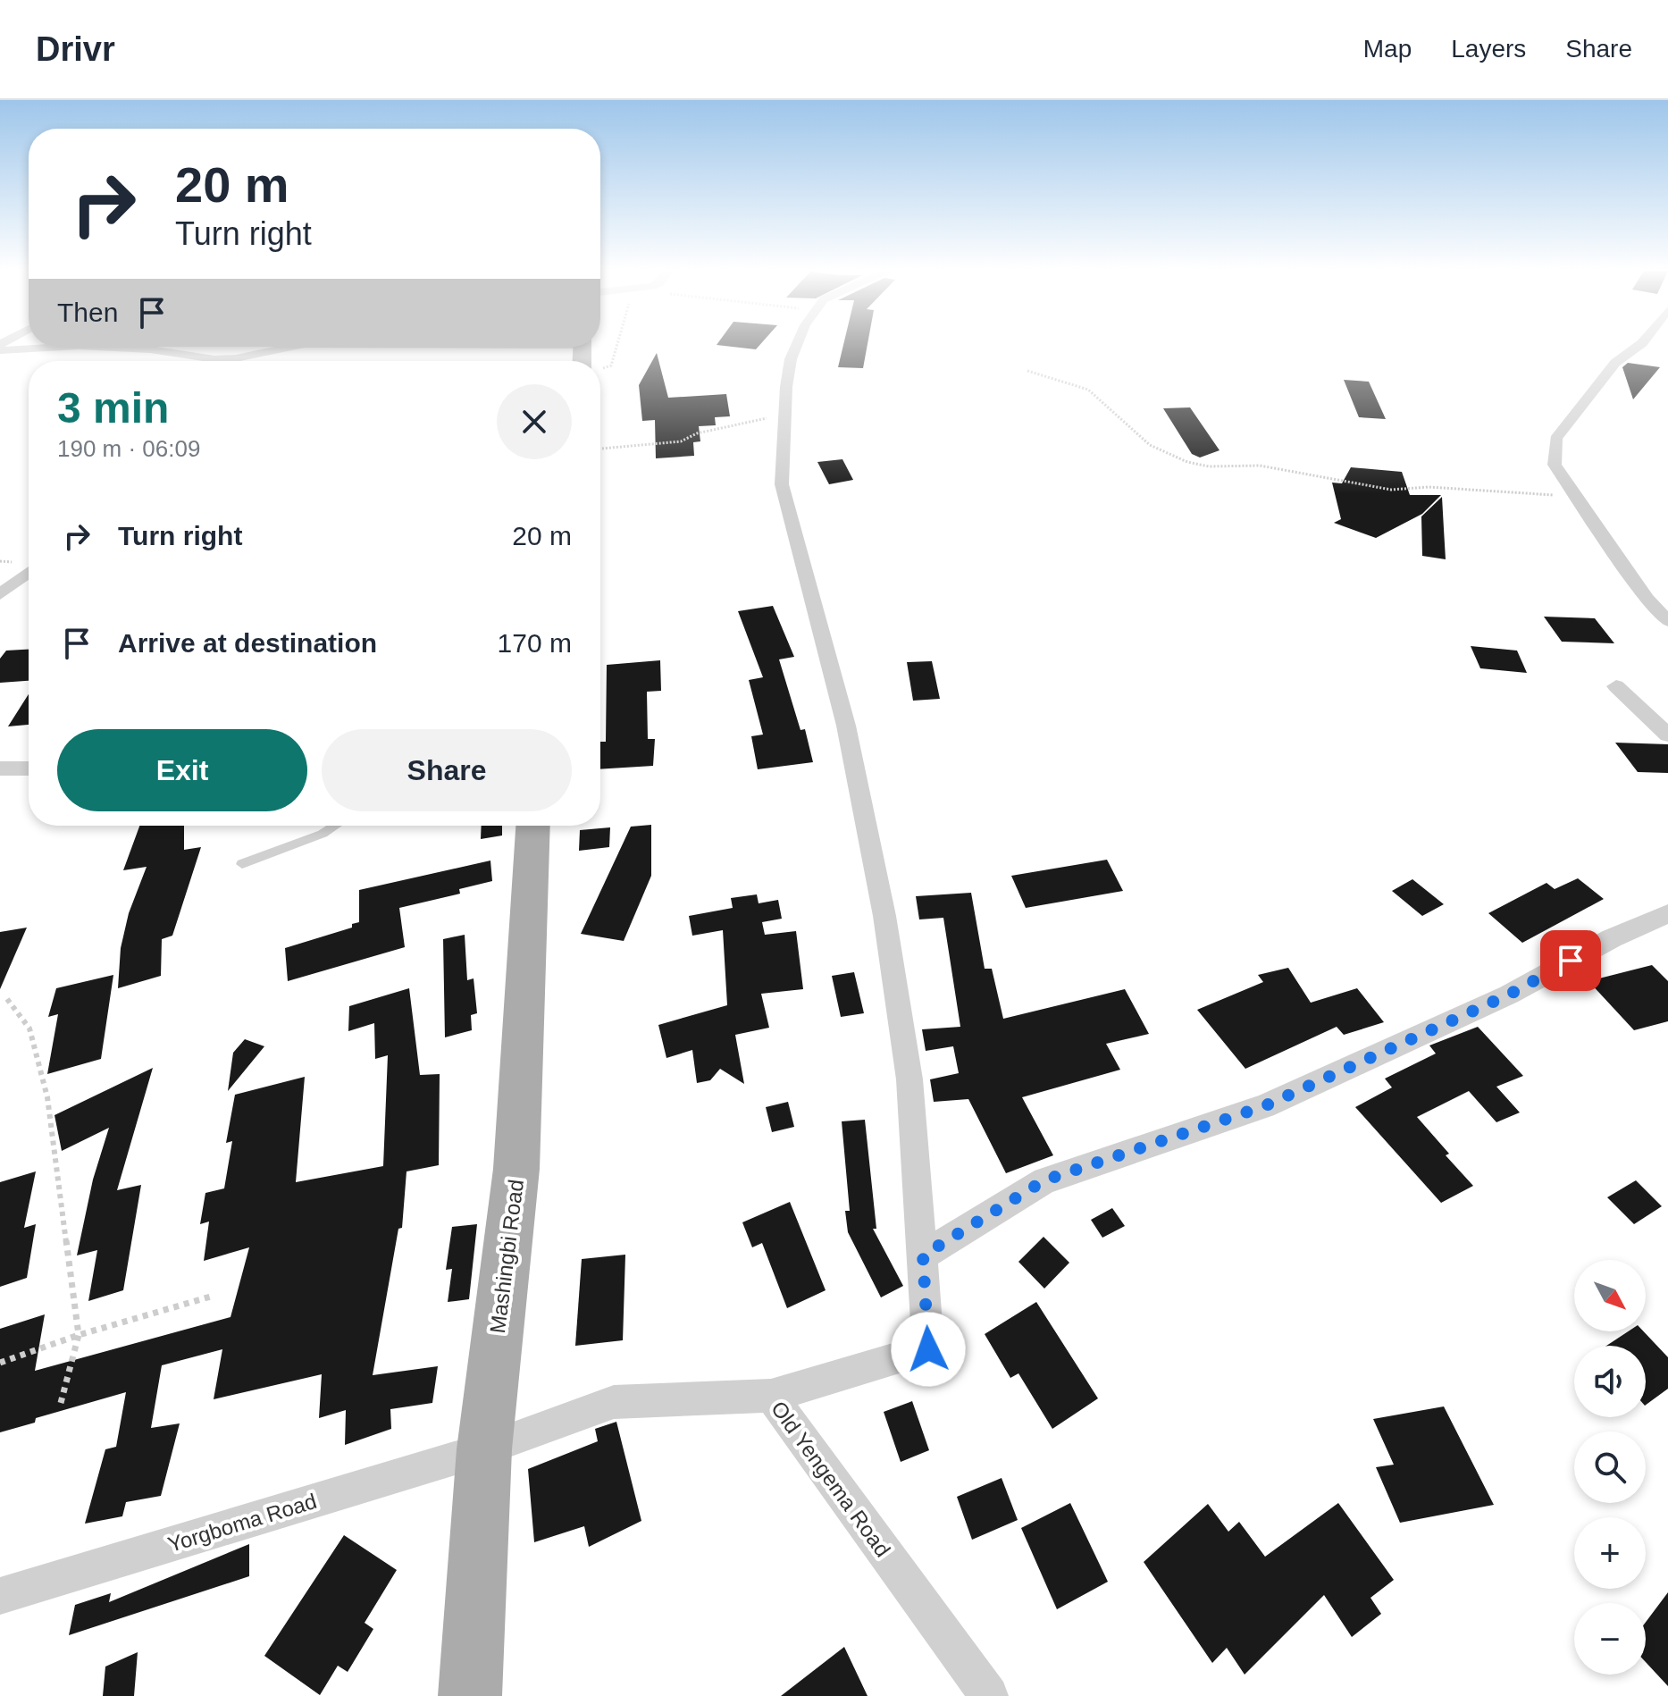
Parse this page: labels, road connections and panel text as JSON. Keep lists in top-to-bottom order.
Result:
{
  "streets": {
    "main road": ["Mashingbi Road"],
    "street": ["Old Yengema Road", "Yorgboma Road"]
  },
  "crossings": [
    ["Mashingbi Road", "Old Yengema Road"],
    ["Mashingbi Road", "Yorgboma Road"],
    ["Old Yengema Road", "Yorgboma Road"]
  ],
  "north": "bottom right",
  "page": {
    "header": "Drivr",
    "nav": ["Map", "Layers", "Share"],
    "turn": ["20 m", "Turn right"],
    "then": "Then",
    "heading": ["3 min", "190 m · 06:09"],
    "list": [
      {
        "name": "Turn right",
        "value": "20 m"
      },
      {
        "name": "Arrive at destination",
        "value": "170 m"
      }
    ],
    "buttons": ["Exit", "Share"],
    "map_buttons": ["+", "−"]
  }
}
